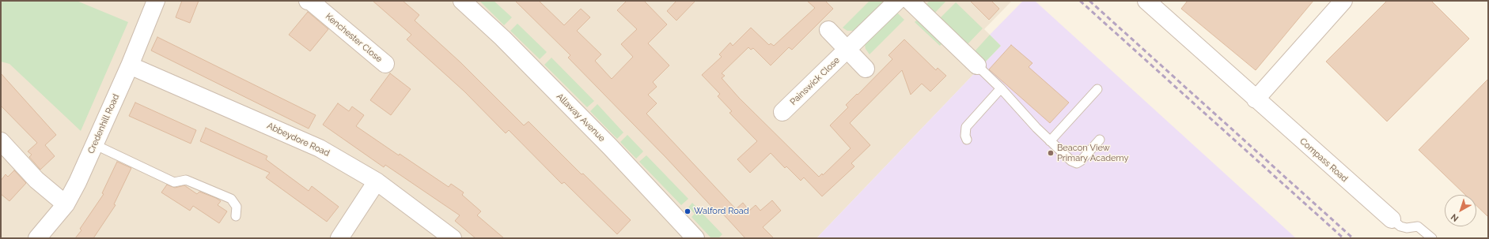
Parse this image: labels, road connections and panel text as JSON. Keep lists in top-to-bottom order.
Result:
{
  "streets": {
    "street": [
      "Kenchester Close",
      "Painswick Close",
      "Allaway Avenue",
      "Credenhill Road",
      "Abbeydore Road",
      "Compass Road"
    ]
  },
  "crossings": [
    ["Credenhill Road", "Abbeydore Road"]
  ],
  "places": ["Beacon View Primary Academy", "Walford Road"],
  "north": "bottom left"
}
